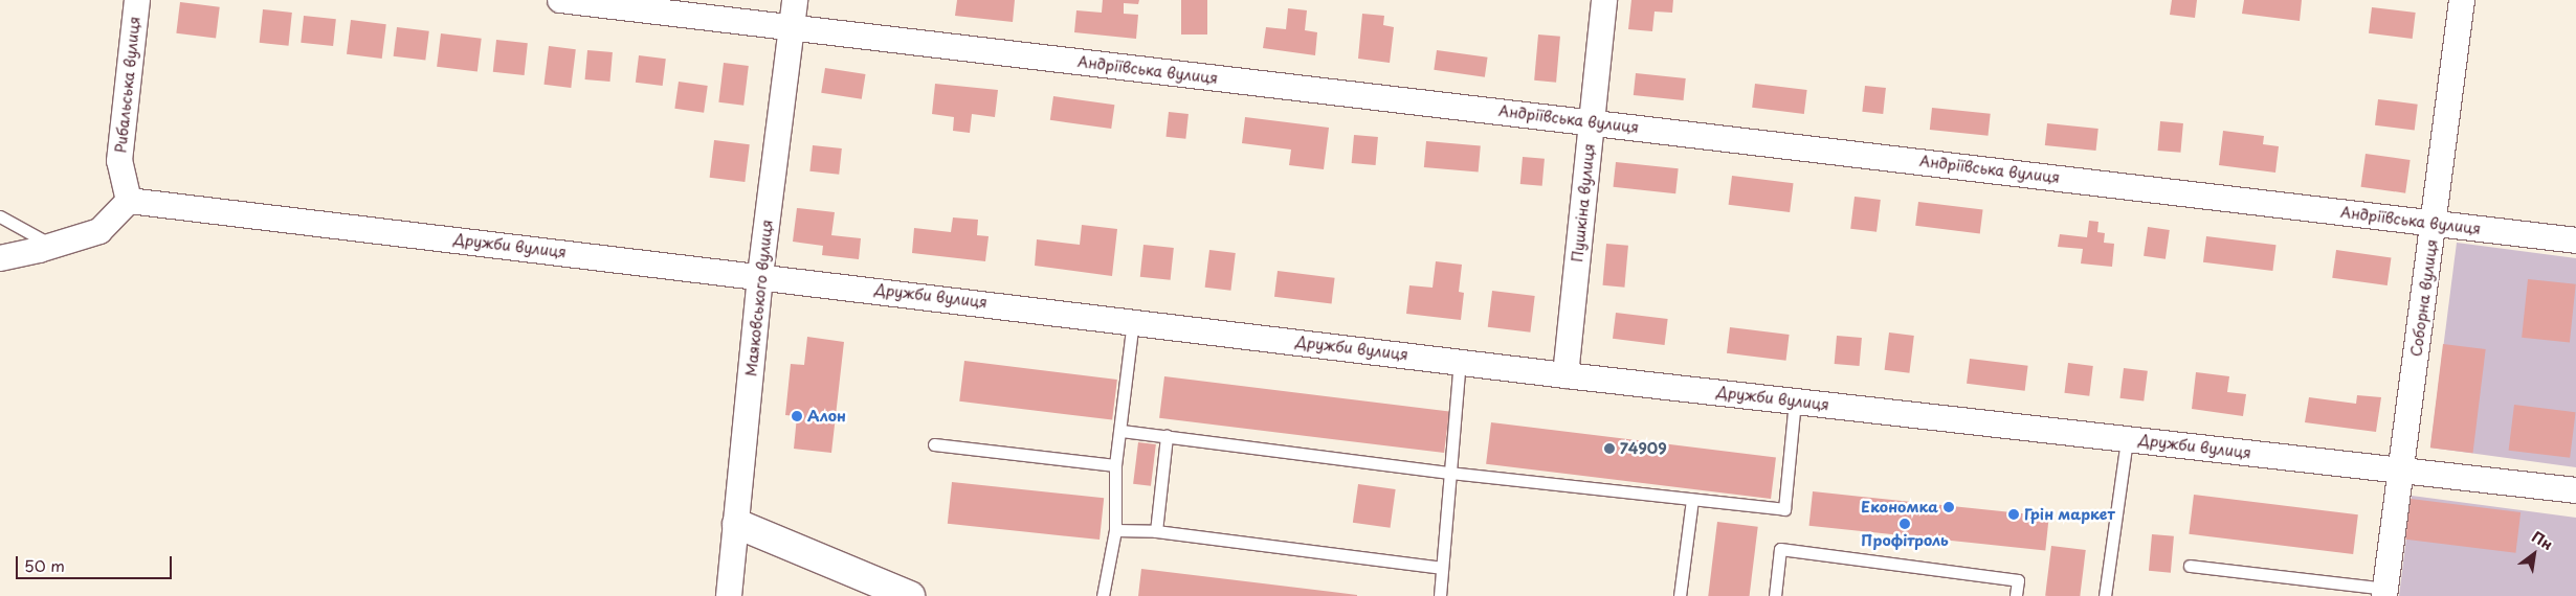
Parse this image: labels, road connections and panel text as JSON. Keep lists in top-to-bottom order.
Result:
{
  "streets": {
    "street": [
      "Андріївська вулиця",
      "Рибальська вулиця",
      "Пушкіна вулиця",
      "Дружби вулиця",
      "Маяковського вулиця",
      "Соборна вулиця"
    ]
  },
  "crossings": [
    ["Андріївська вулиця", "Пушкіна вулиця"],
    ["Андріївська вулиця", "Маяковського вулиця"],
    ["Андріївська вулиця", "Соборна вулиця"],
    ["Рибальська вулиця", "Дружби вулиця"],
    ["Пушкіна вулиця", "Дружби вулиця"],
    ["Дружби вулиця", "Маяковського вулиця"],
    ["Дружби вулиця", "Соборна вулиця"]
  ],
  "places": [
    "Алон",
    "74909",
    "Економка",
    "Грін маркет",
    "Профітроль"
  ],
  "scale_bar": "50 m",
  "north": "top right"
}
